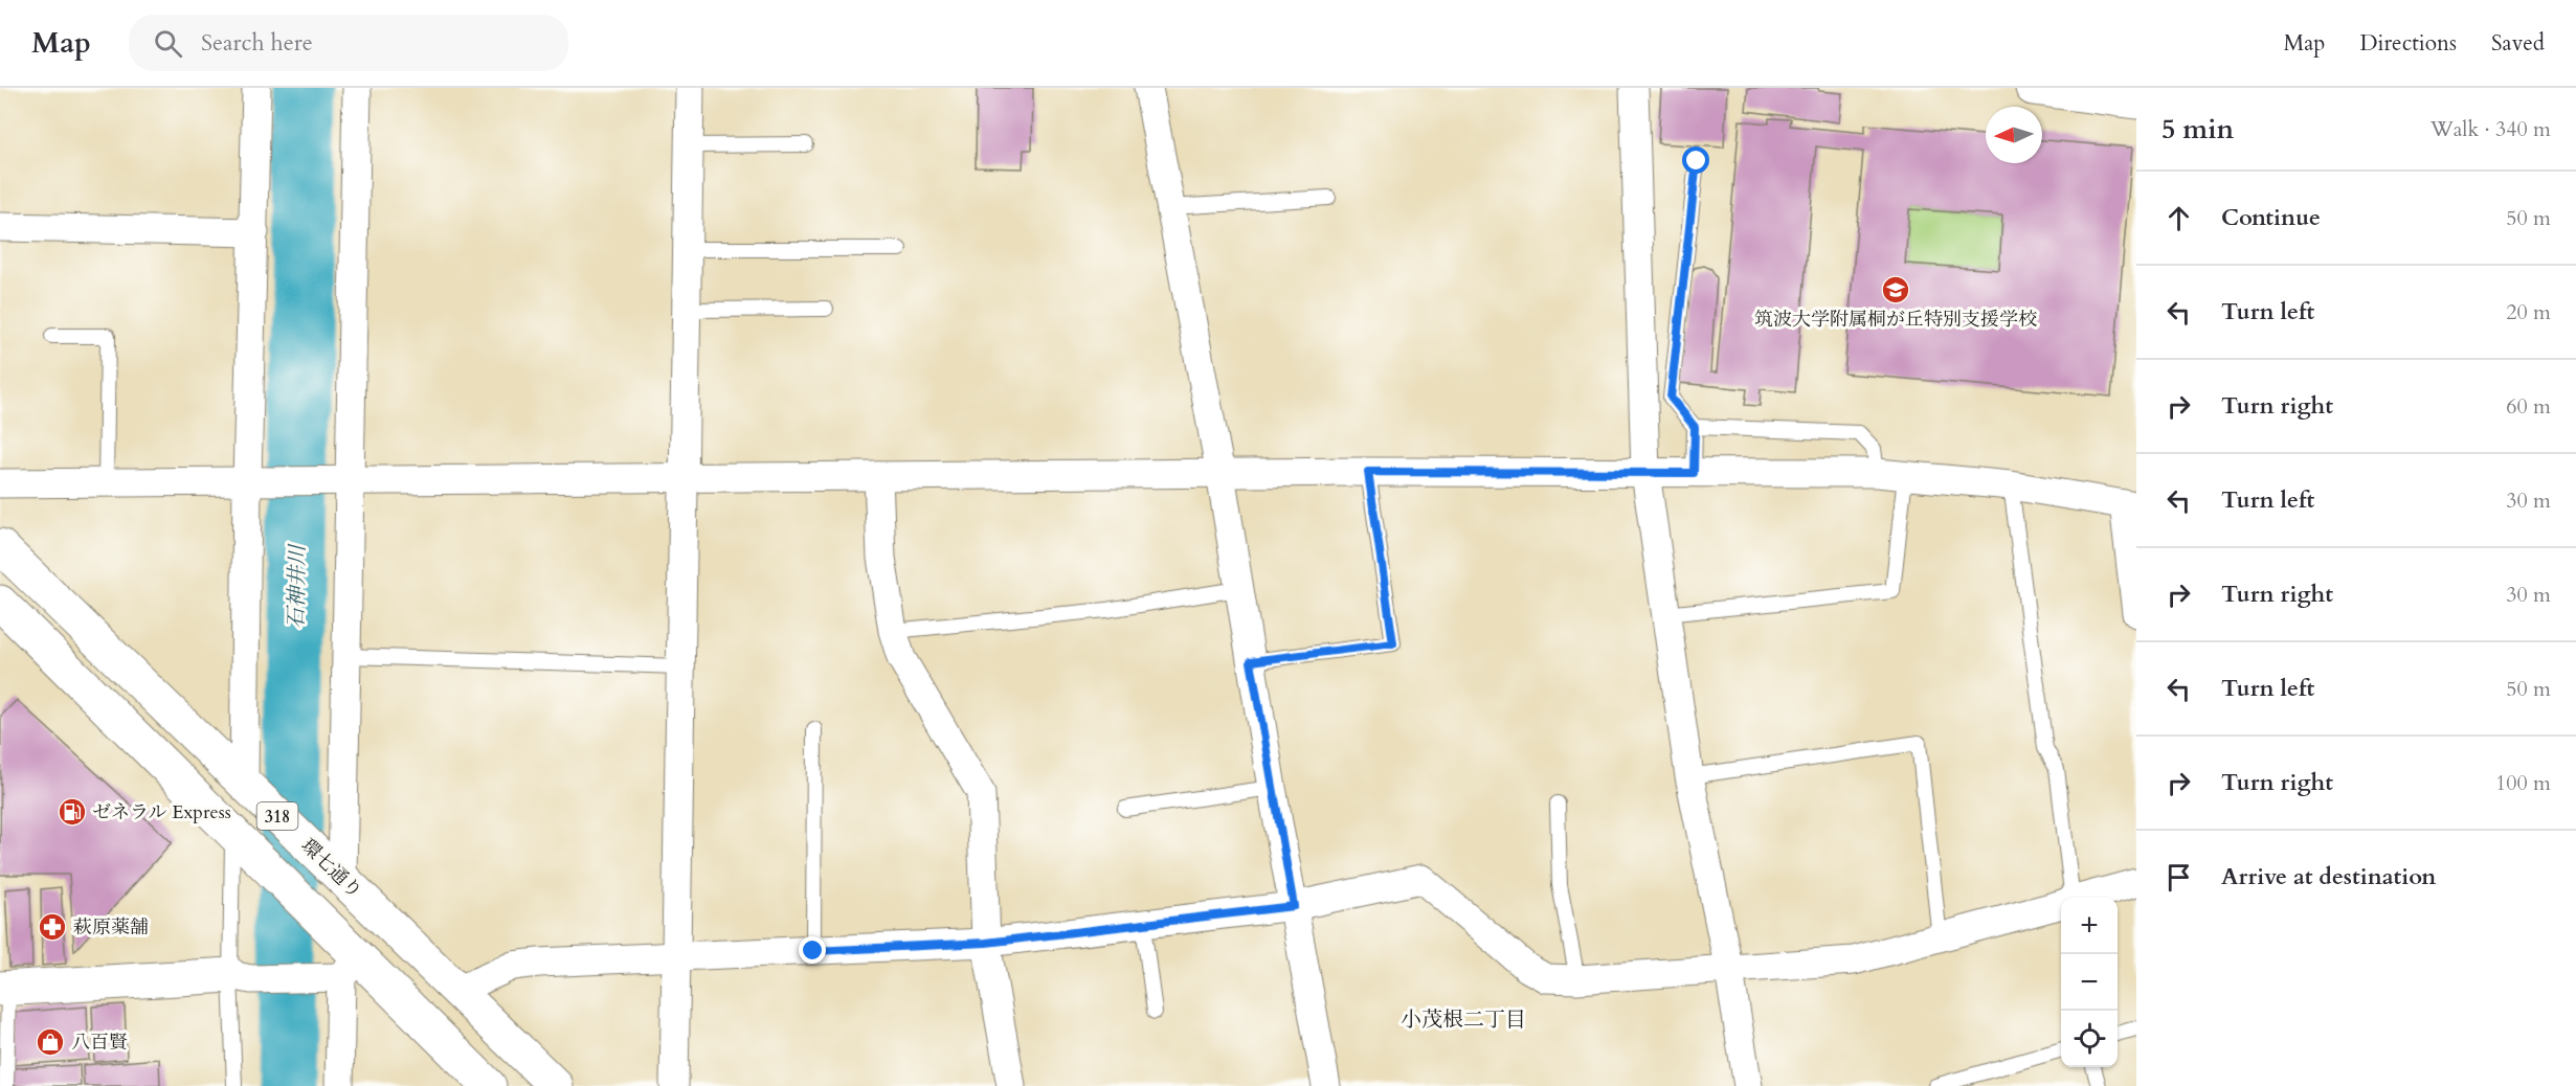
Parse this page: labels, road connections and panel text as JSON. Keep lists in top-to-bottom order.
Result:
{
  "streets": {
    "main road": ["318", "環七通り"]
  },
  "districts": ["小茂根二丁目"],
  "water": ["石神井川"],
  "places": {
    "school or university": ["筑波大学附属桐が丘特別支援学校"],
    "fuel station": ["ゼネラル Express"],
    "pharmacy": ["萩原薬舗"],
    "shop": ["八百賢"]
  },
  "north": "left",
  "page": {
    "header": "Map",
    "search": "Search here",
    "nav": ["Map", "Directions", "Saved"],
    "heading": ["5 min", "Walk · 340 m"],
    "list": [
      ["Continue", "50 m"],
      ["Turn left", "20 m"],
      ["Turn right", "60 m"],
      ["Turn left", "30 m"],
      ["Turn right", "30 m"],
      ["Turn left", "50 m"],
      ["Turn right", "100 m"],
      "Arrive at destination"
    ],
    "map_buttons": ["+", "−"]
  }
}
